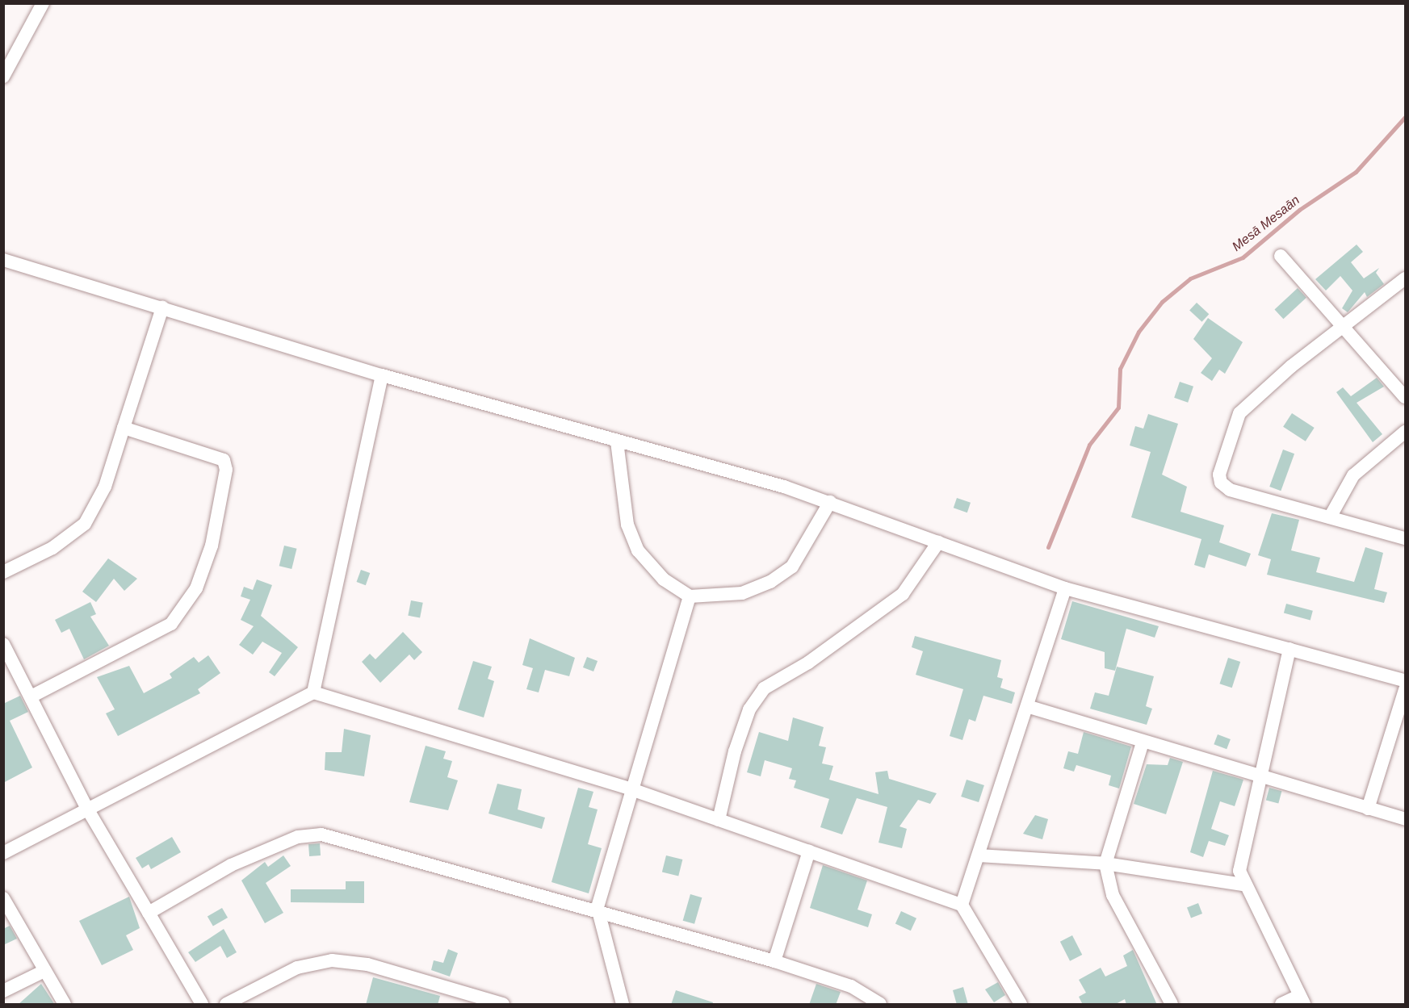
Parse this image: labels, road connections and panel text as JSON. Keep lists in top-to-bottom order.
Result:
{
  "water": ["Mesā Mesaān"]
}
